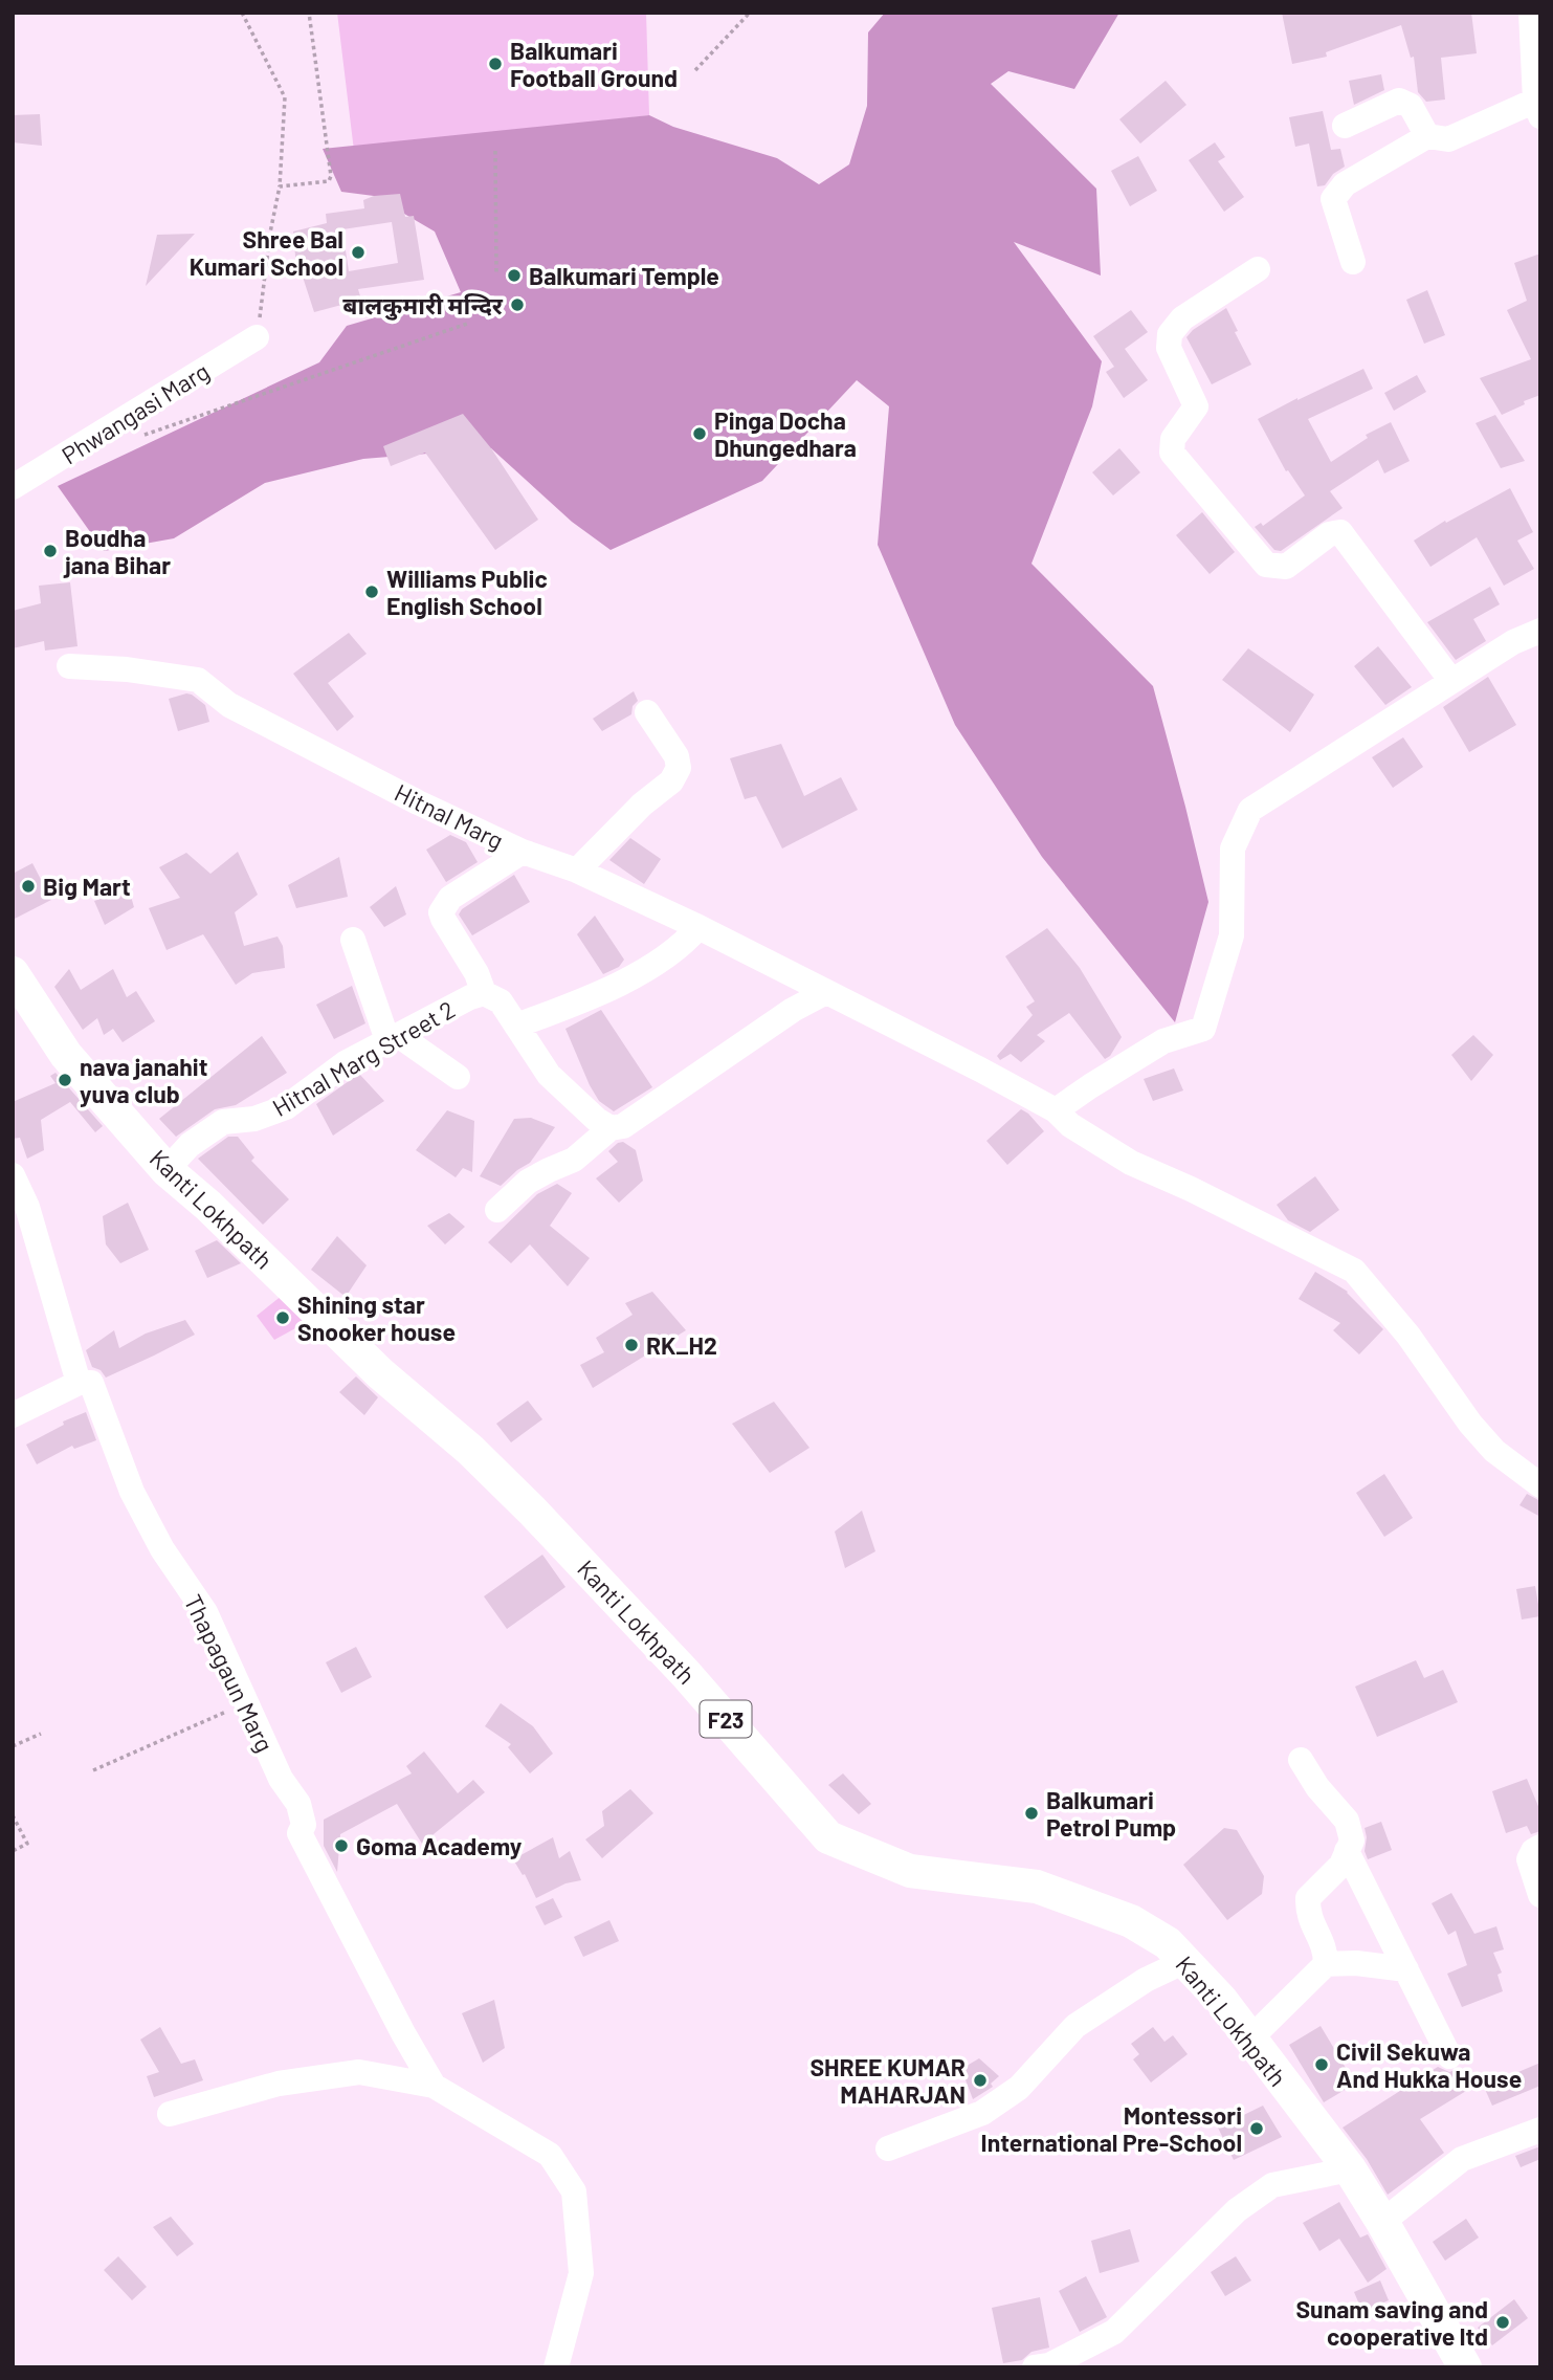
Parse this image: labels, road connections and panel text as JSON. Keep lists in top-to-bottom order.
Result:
{
  "streets": {
    "main road": ["Kanti Lokhpath", "F23"],
    "street": [
      "Phwangasi Marg",
      "Hitnal Marg",
      "Hitnal Marg Street 2",
      "Thapagaun Marg"
    ]
  },
  "crossings": [
    ["Hitnal Marg Street 2", "Kanti Lokhpath"]
  ],
  "places": [
    "Balkumari Football Ground",
    "Shree Bal Kumari School",
    "Balkumari Temple",
    "बालकुमारी मन्दिर",
    "Pinga Docha Dhungedhara",
    "Boudha jana Bihar",
    "Williams Public English School",
    "Big Mart",
    "nava janahit yuva club",
    "Shining star Snooker house",
    "RK_H2",
    "Balkumari Petrol Pump",
    "Goma Academy",
    "Civil Sekuwa And Hukka House",
    "SHREE KUMAR MAHARJAN",
    "Montessori International Pre-School",
    "Sunam saving and cooperative ltd"
  ]
}
